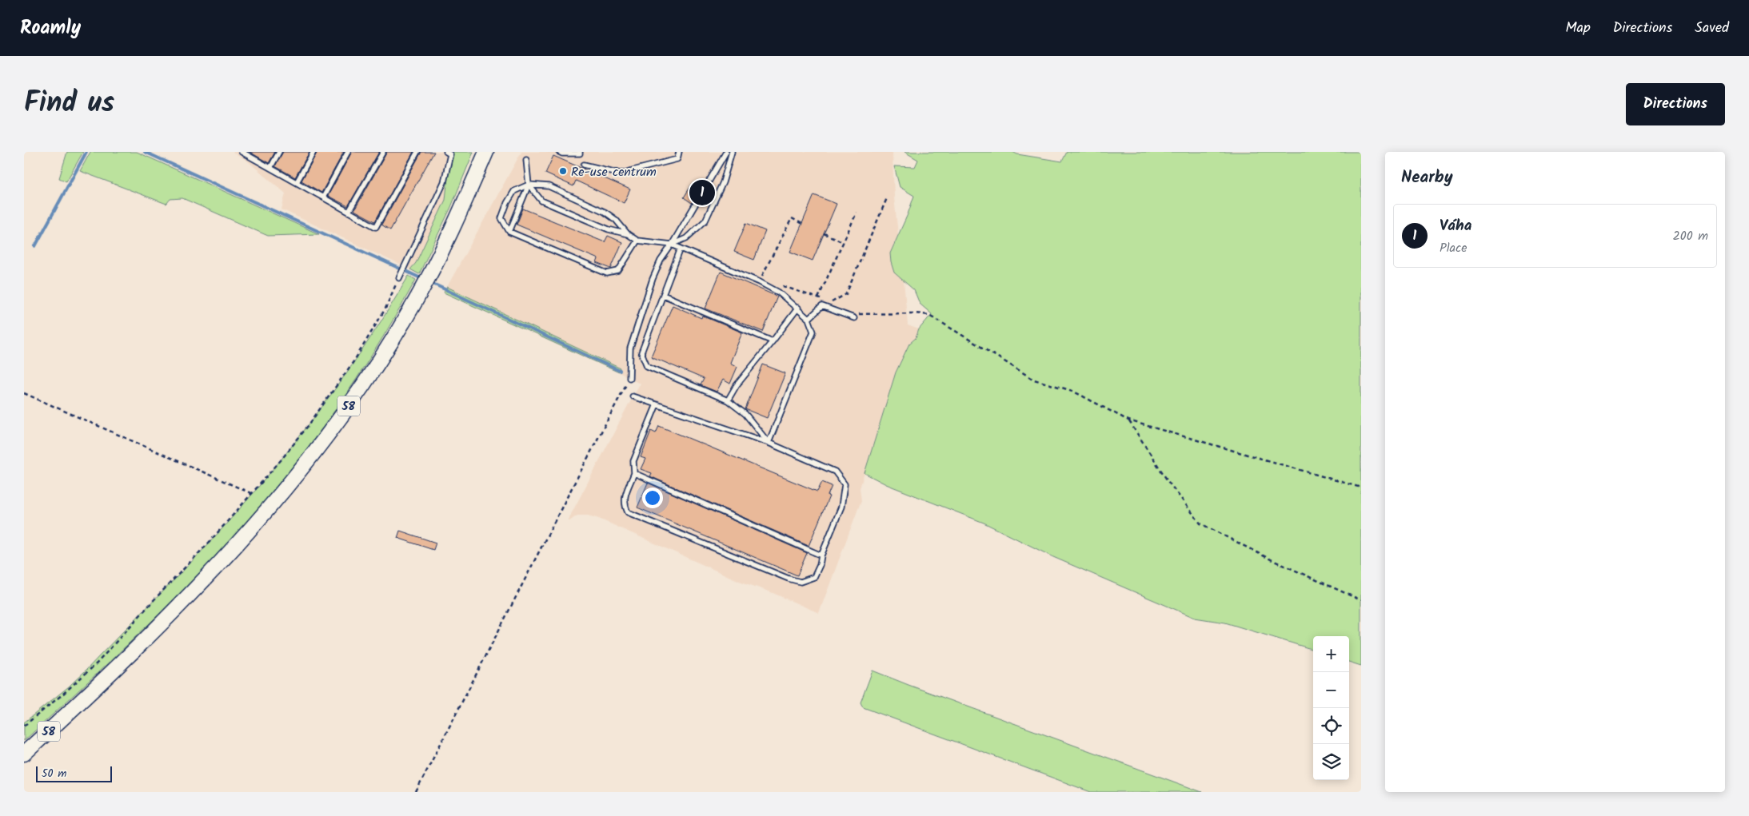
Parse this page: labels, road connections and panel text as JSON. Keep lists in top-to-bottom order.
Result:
{
  "streets": {
    "main road": ["58"]
  },
  "places": ["Re-use centrum"],
  "scale_bar": "50 m",
  "page": {
    "header": "Roamly",
    "nav": ["Map", "Directions", "Saved"],
    "title": "Find us",
    "buttons": "Directions",
    "heading": "Nearby",
    "pins": "1",
    "list": [
      {
        "mark": "1",
        "name": "Váha",
        "note": "Place",
        "value": "200 m"
      }
    ],
    "map_buttons": ["+", "−"],
    "scale": "50 m"
  }
}
